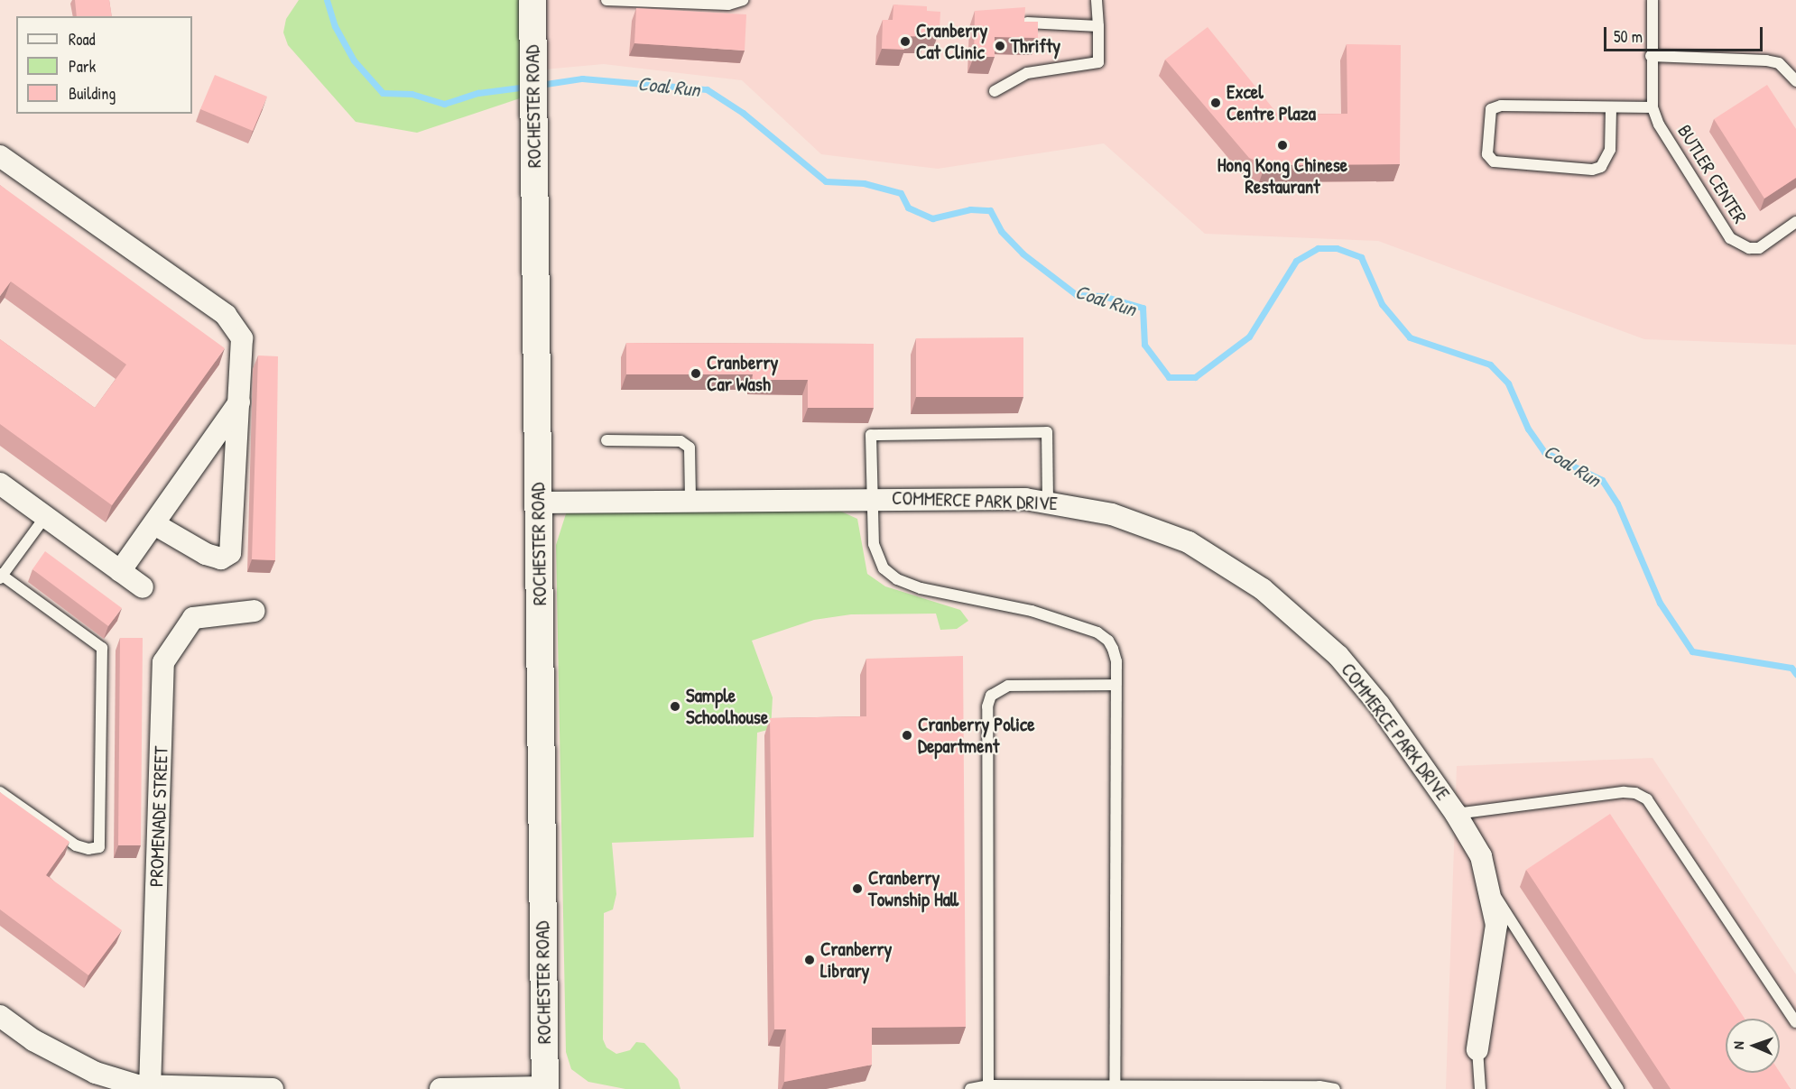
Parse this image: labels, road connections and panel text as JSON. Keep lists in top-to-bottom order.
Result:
{
  "streets": {
    "street": ["ROCHESTER ROAD", "COMMERCE PARK DRIVE", "PROMENADE STREET"],
    "lane": ["BUTLER CENTER"]
  },
  "crossings": [
    ["ROCHESTER ROAD", "COMMERCE PARK DRIVE"]
  ],
  "water": ["Coal Run"],
  "places": [
    "Cranberry Cat Clinic",
    "Thrifty",
    "Excel Centre Plaza",
    "Hong Kong Chinese Restaurant",
    "Cranberry Car Wash",
    "Sample Schoolhouse",
    "Cranberry Police Department",
    "Cranberry Township Hall",
    "Cranberry Library"
  ],
  "legend": ["Road", "Park", "Building"],
  "scale_bar": "50 m",
  "north": "left"
}
